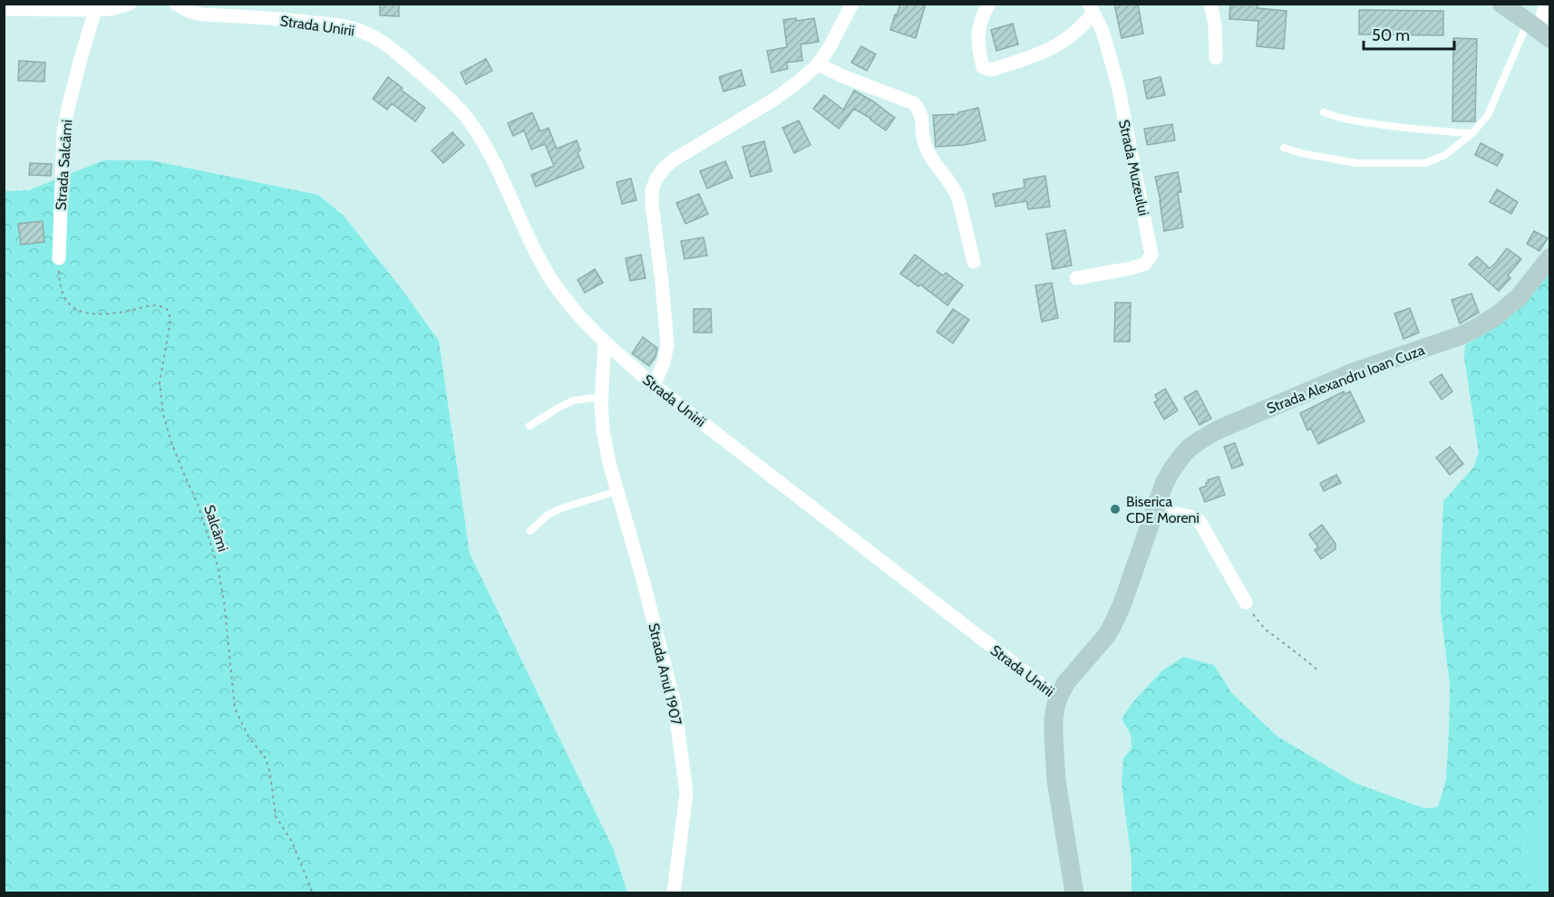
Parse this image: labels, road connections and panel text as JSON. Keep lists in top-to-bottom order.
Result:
{
  "streets": {
    "main road": ["Strada Unirii", "Strada Alexandru Ioan Cuza"],
    "street": ["Strada Salcâmi", "Strada Muzeului", "Strada Anul 1907"],
    "path": ["Salcâmi"]
  },
  "crossings": [
    ["Strada Unirii", "Strada Alexandru Ioan Cuza"],
    ["Strada Unirii", "Strada Anul 1907"],
    ["Strada Salcâmi", "Salcâmi"]
  ],
  "places": ["Biserica CDE Moreni"],
  "scale_bar": "50 m"
}
